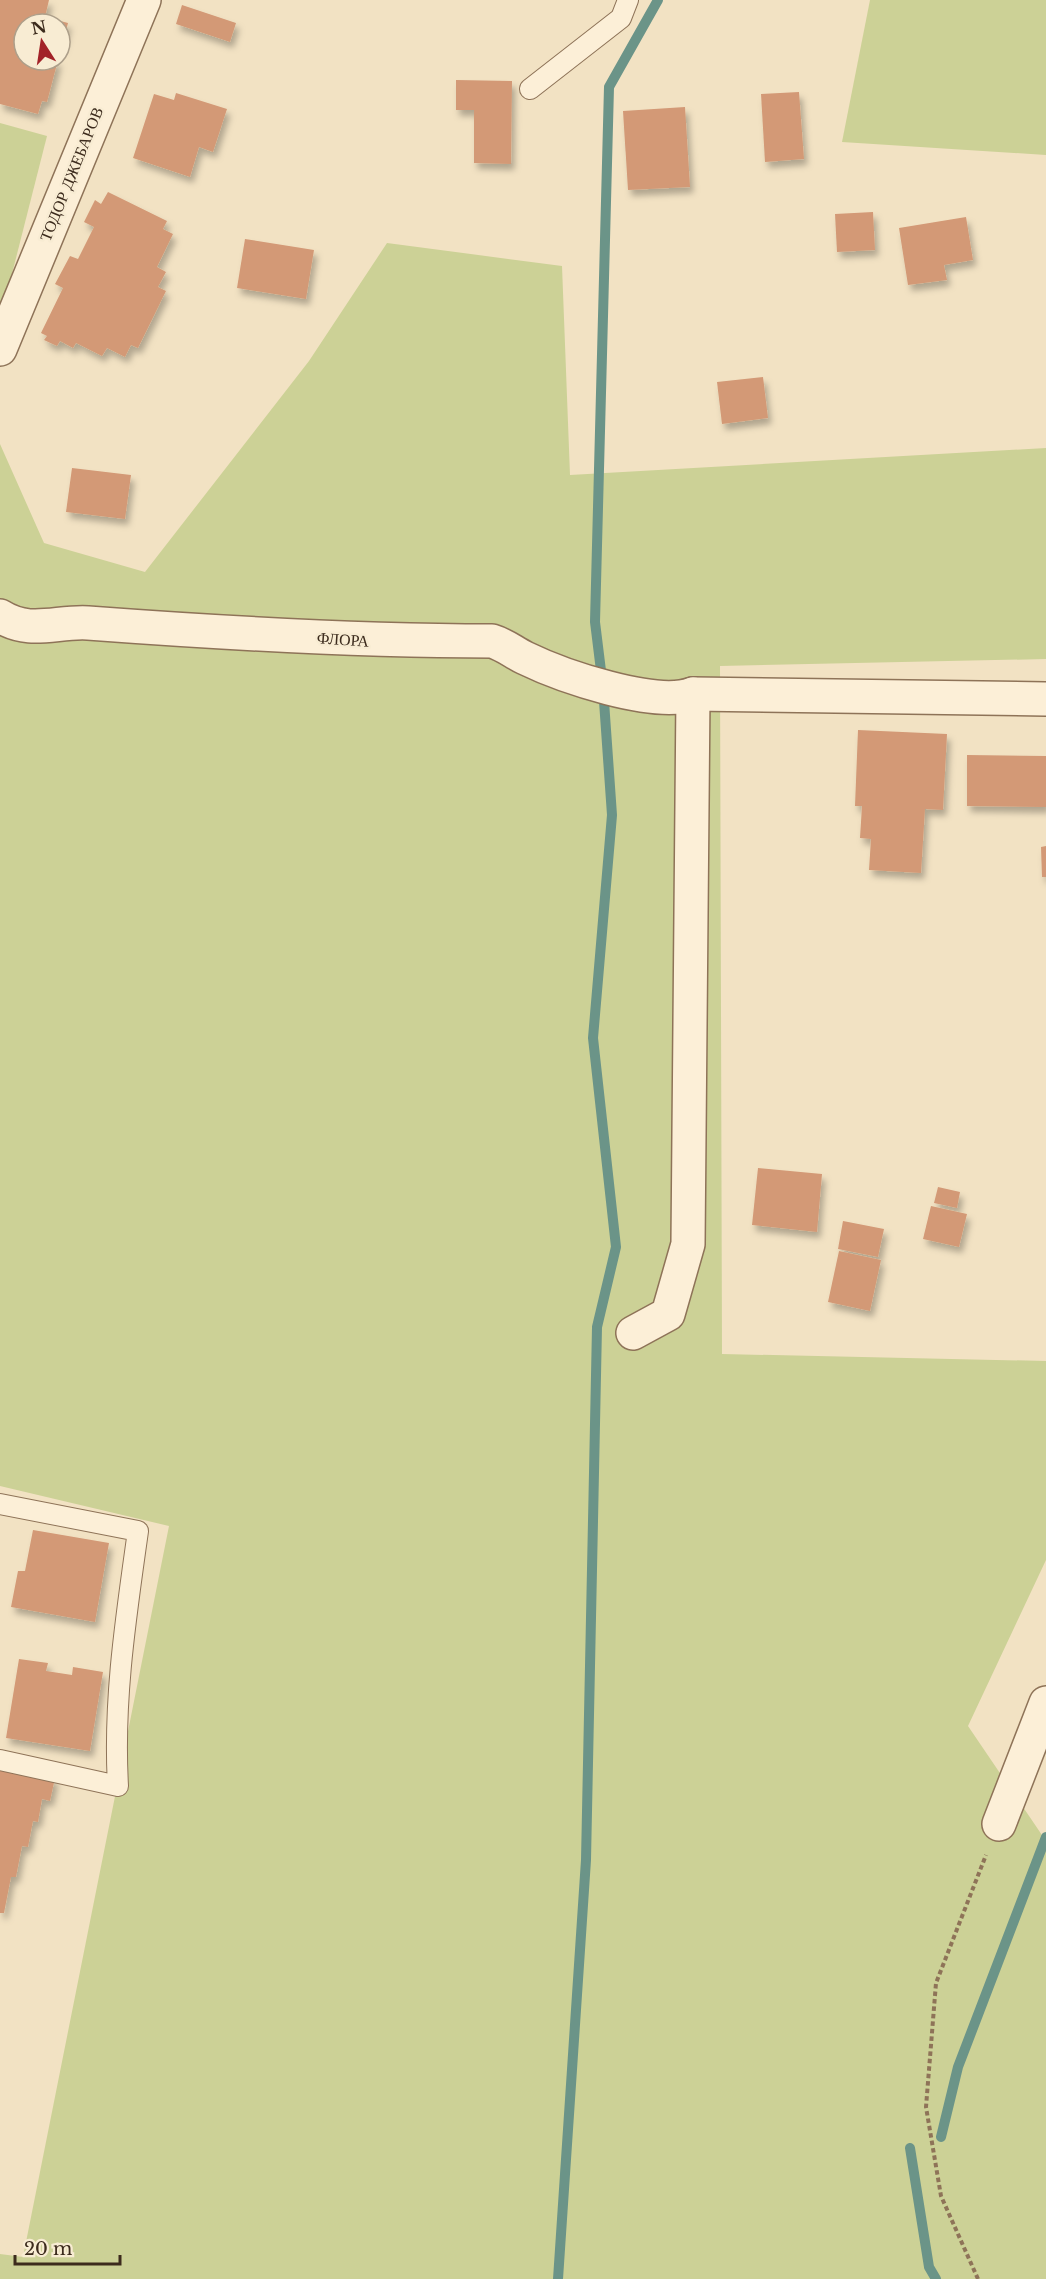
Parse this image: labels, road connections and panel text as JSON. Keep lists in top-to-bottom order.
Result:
{
  "streets": {
    "street": ["ТОДОР ДЖЕБАРОВ", "ФЛОРА"]
  },
  "scale_bar": "20 m",
  "north": "top"
}
